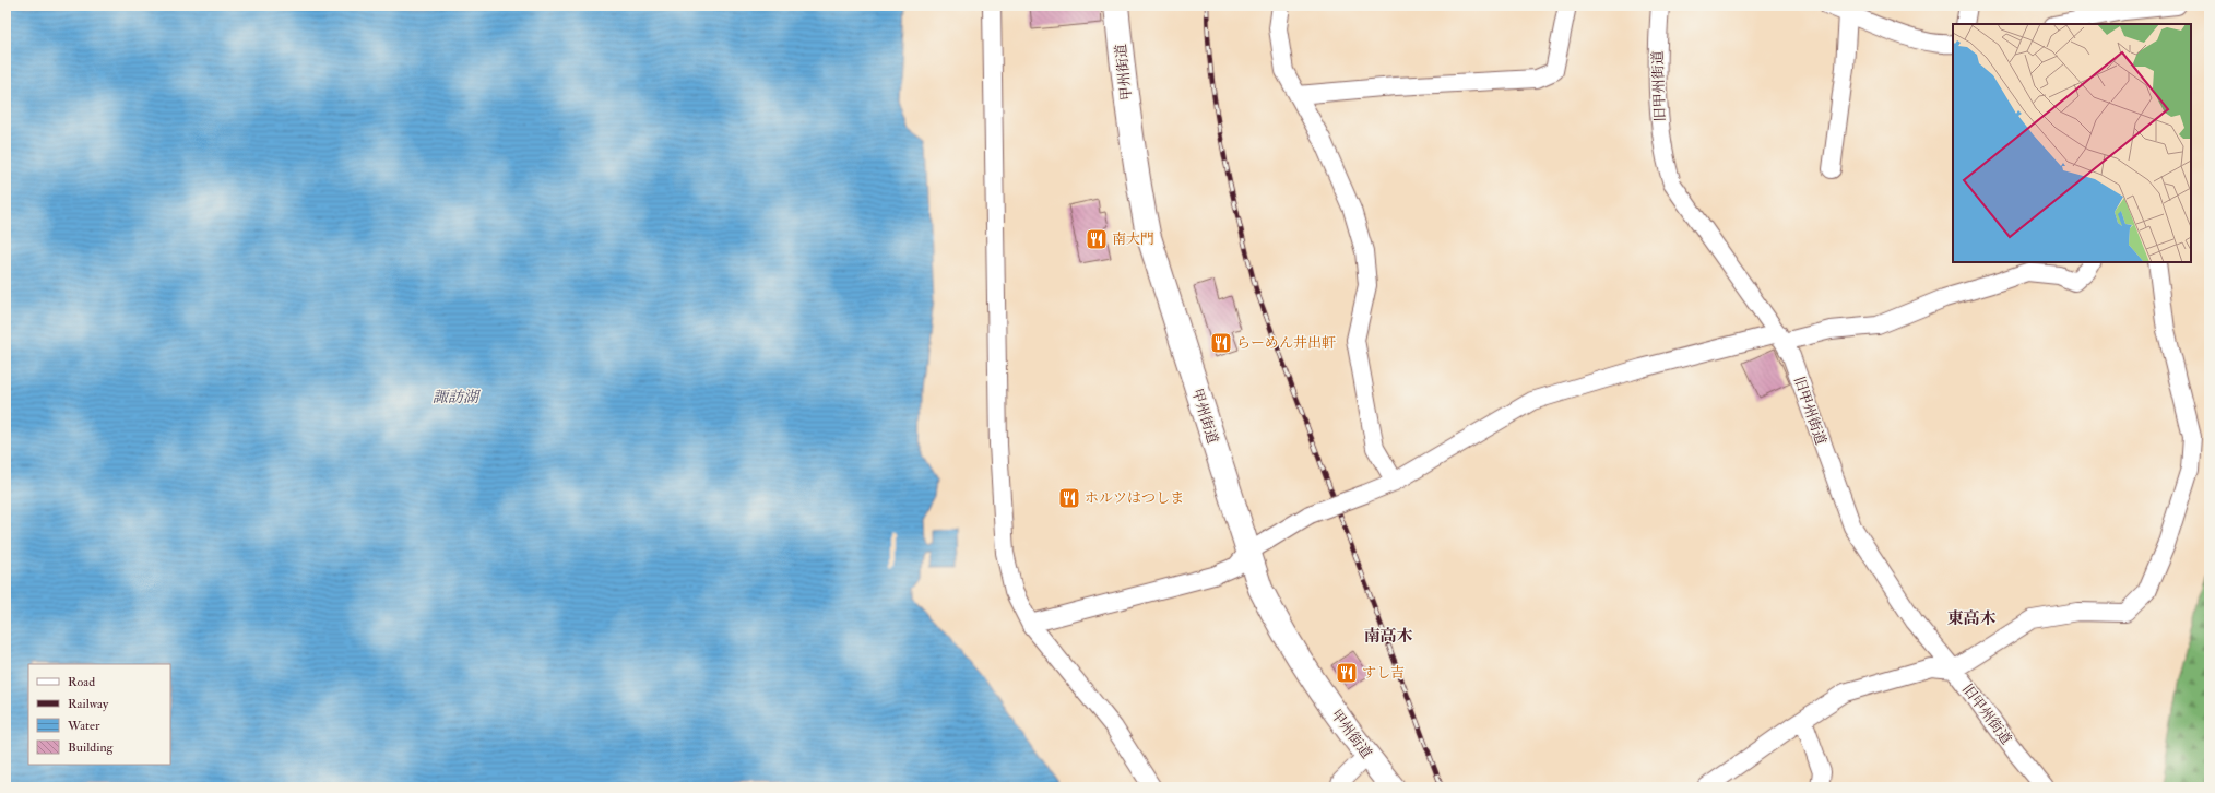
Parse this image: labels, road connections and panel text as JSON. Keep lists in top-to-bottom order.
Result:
{
  "streets": {
    "highway": ["甲州街道"],
    "street": ["旧甲州街道"]
  },
  "districts": ["東高木", "南高木"],
  "water": ["諏訪湖"],
  "places": {
    "restaurant": [
      "南大門",
      "らーめん井出軒",
      "ホルツはつしま",
      "すし吉"
    ]
  },
  "legend": [
    "Road",
    "Railway",
    "Water",
    "Building"
  ]
}
